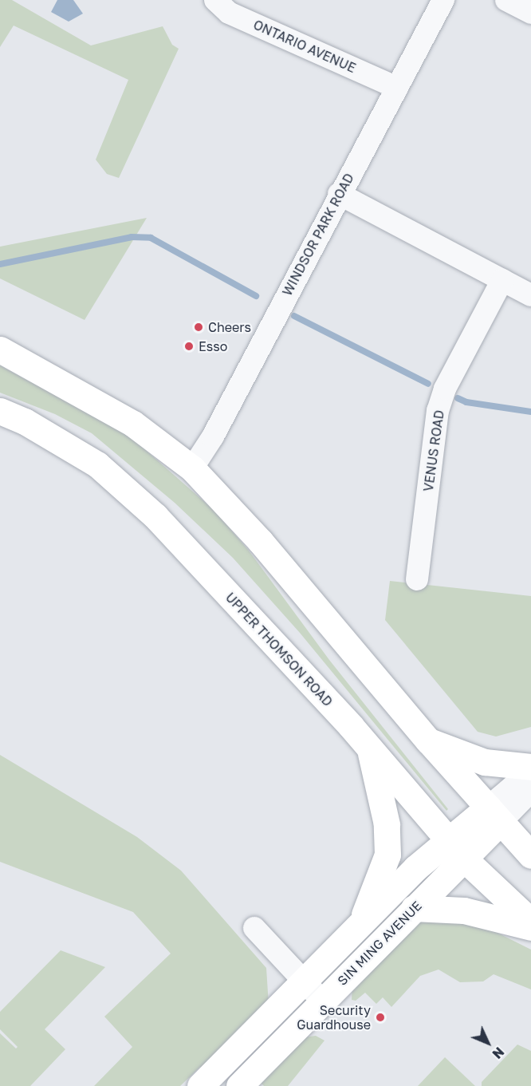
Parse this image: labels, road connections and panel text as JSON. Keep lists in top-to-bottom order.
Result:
{
  "streets": {
    "main road": ["UPPER THOMSON ROAD", "SIN MING AVENUE"],
    "street": ["ONTARIO AVENUE", "WINDSOR PARK ROAD", "VENUS ROAD"]
  },
  "crossings": [
    ["ONTARIO AVENUE", "WINDSOR PARK ROAD"],
    ["UPPER THOMSON ROAD", "SIN MING AVENUE"]
  ],
  "places": ["Cheers", "Esso", "Security Guardhouse"],
  "north": "bottom right"
}
